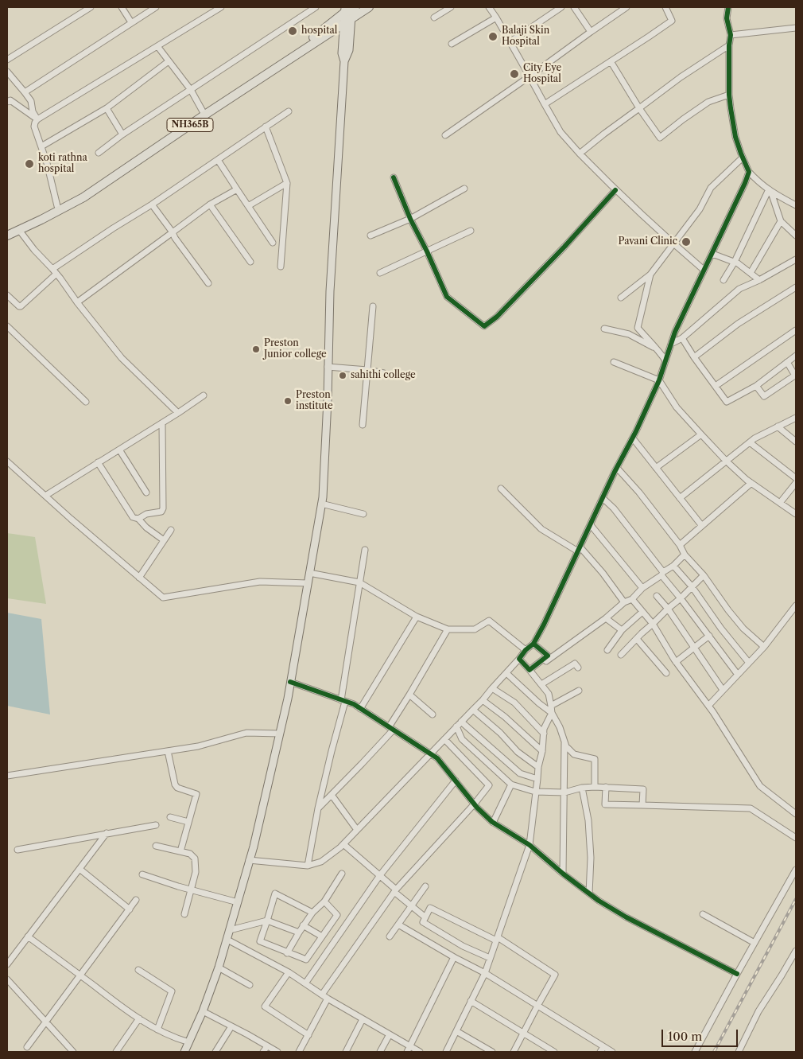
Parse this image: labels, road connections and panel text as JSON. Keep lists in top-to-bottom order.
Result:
{
  "streets": {
    "highway": ["NH365B"]
  },
  "places": [
    "hospital",
    "Balaji Skin Hospital",
    "City Eye Hospital",
    "koti rathna hospital",
    "Pavani Clinic",
    "Preston Junior college",
    "sahithi college",
    "Preston institute"
  ],
  "scale_bar": "100 m"
}
